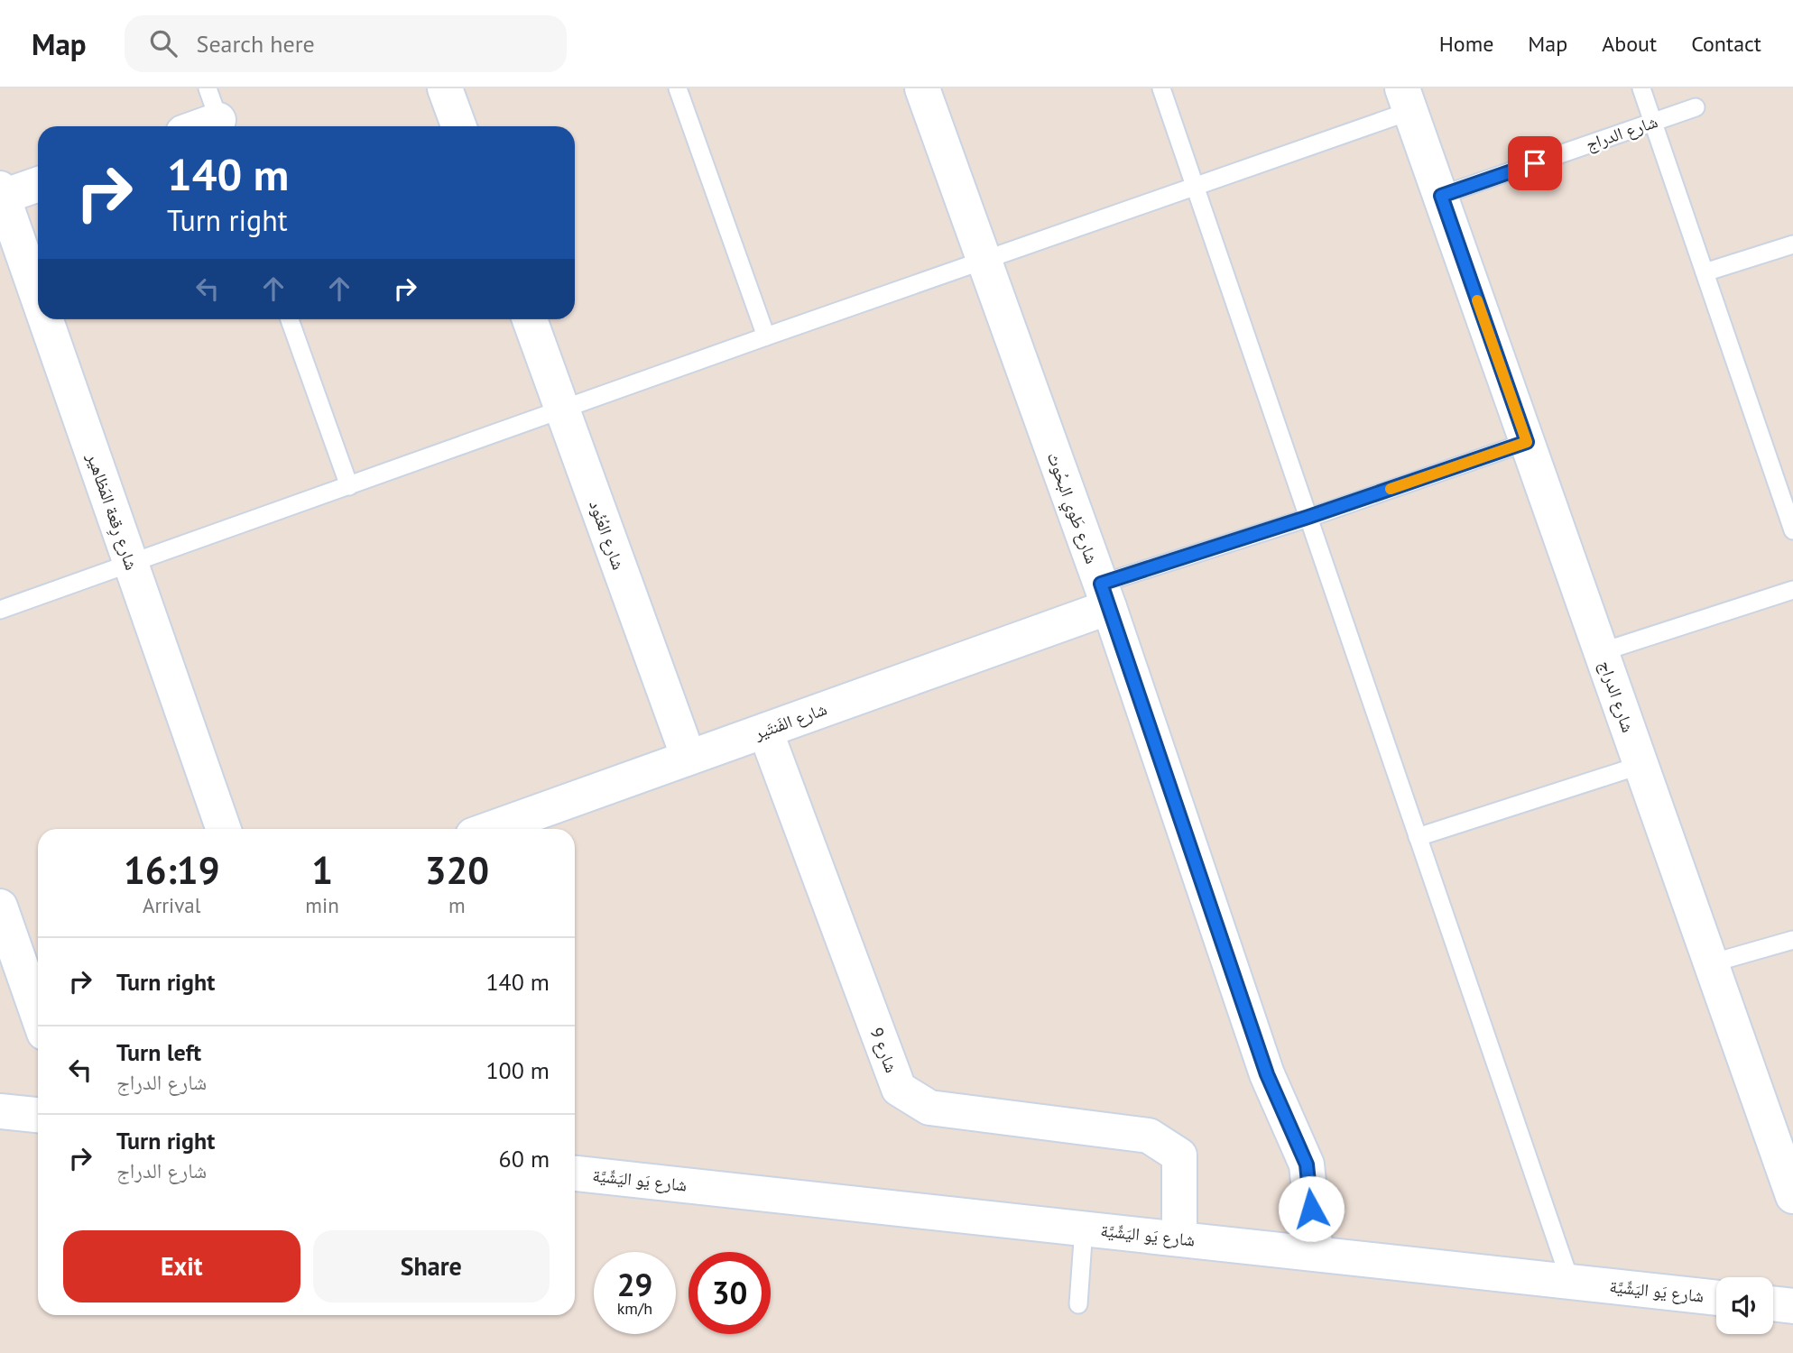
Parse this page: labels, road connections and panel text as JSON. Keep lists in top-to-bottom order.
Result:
{
  "streets": {
    "street": [
      "شارع الدراج",
      "شارع طَوي البحُوث",
      "شارع رِقعة المَظاهير",
      "شارع العُنُود",
      "شارع الفَنتَير",
      "شارع 9",
      "شارع يَو اليَشِّيَّة"
    ]
  },
  "crossings": [
    ["شارع طَوي البحُوث", "شارع الفَنتَير"],
    ["شارع طَوي البحُوث", "شارع يَو اليَشِّيَّة"],
    ["شارع العُنُود", "شارع الفَنتَير"],
    ["شارع الفَنتَير", "شارع 9"],
    ["شارع 9", "شارع يَو اليَشِّيَّة"]
  ],
  "page": {
    "header": "Map",
    "search": "Search here",
    "nav": [
      "Home",
      "Map",
      "About",
      "Contact"
    ],
    "turn": ["140 m", "Turn right"],
    "eta": [
      "16:19",
      "Arrival",
      "1",
      "min",
      "320",
      "m"
    ],
    "list": [
      {
        "name": "Turn right",
        "value": "140 m"
      },
      {
        "name": "Turn left",
        "note": "شارع الدراج",
        "value": "100 m"
      },
      {
        "name": "Turn right",
        "note": "شارع الدراج",
        "value": "60 m"
      }
    ],
    "buttons": ["Exit", "Share"],
    "speed": "29 km/h",
    "limit": "30"
  }
}
